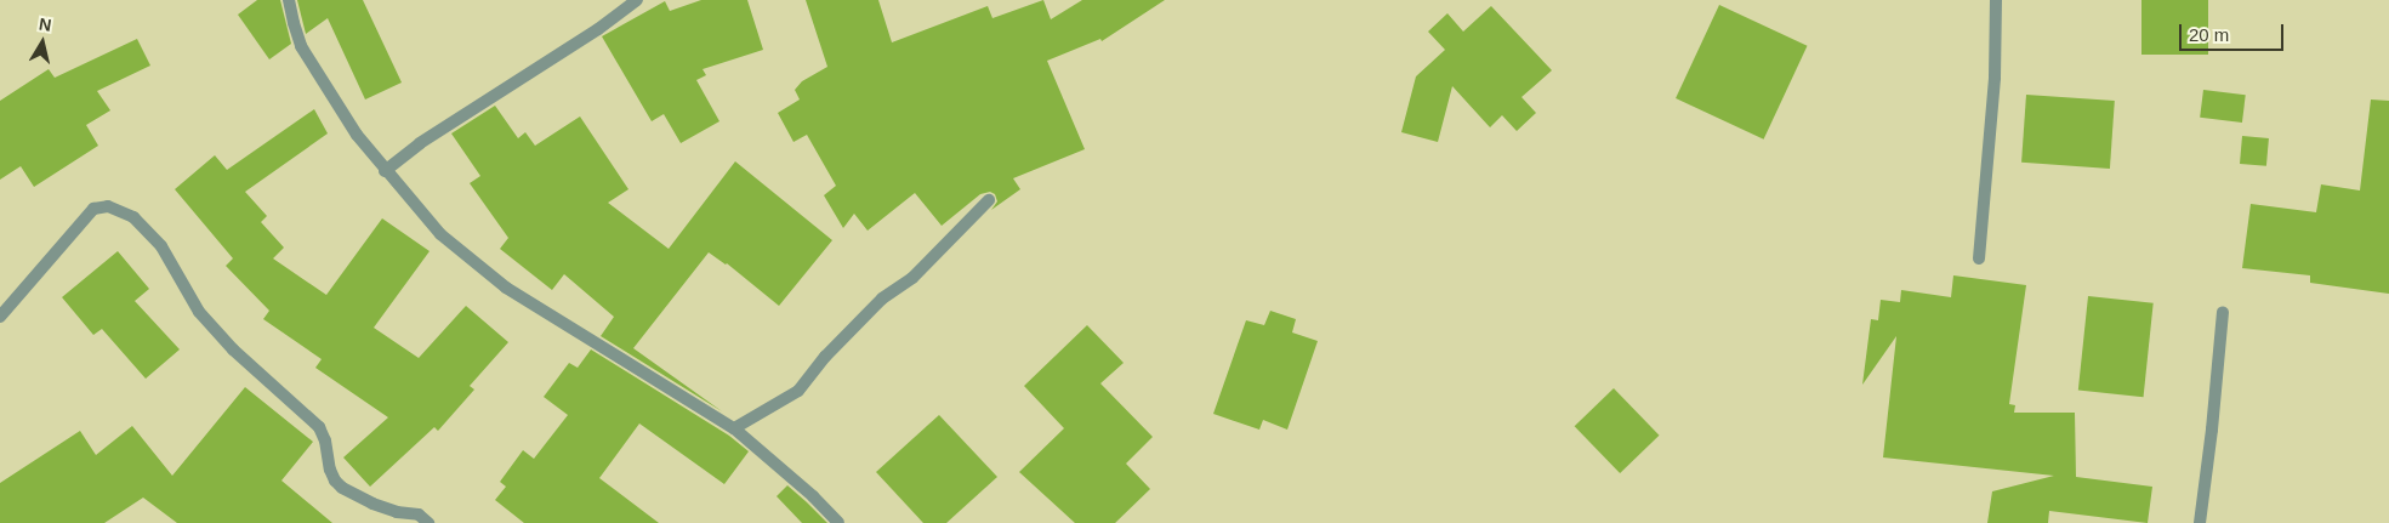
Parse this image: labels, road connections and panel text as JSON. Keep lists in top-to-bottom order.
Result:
{
  "scale_bar": "20 m",
  "north": "top"
}
